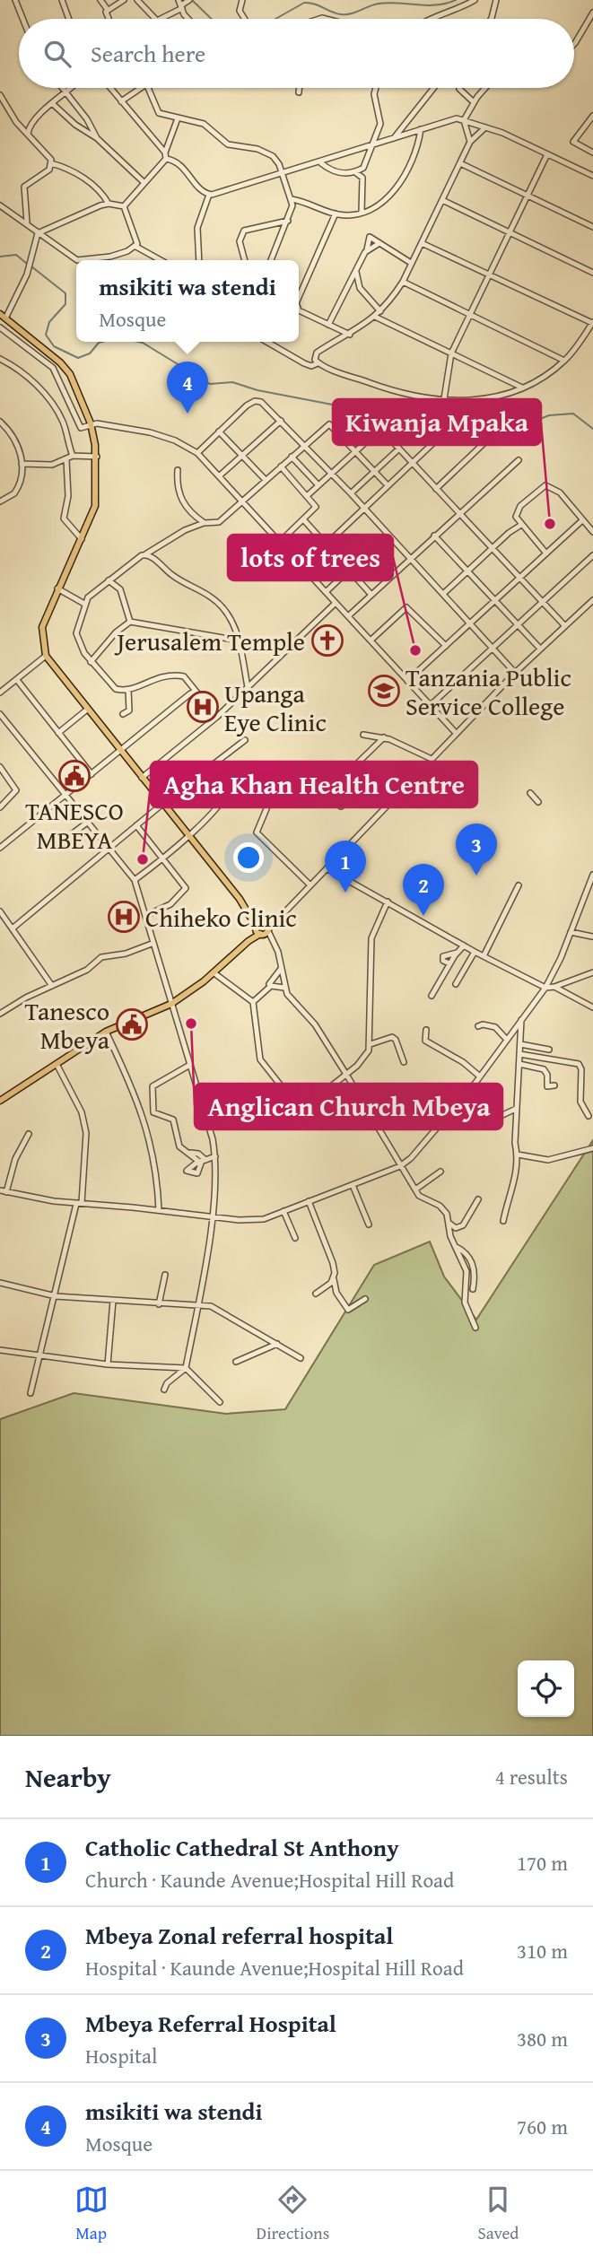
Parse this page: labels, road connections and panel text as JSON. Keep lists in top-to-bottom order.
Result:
{
  "places": {
    "other": [
      "Kiwanja Mpaka",
      "lots of trees",
      "Agha Khan Health Centre",
      "Anglican Church Mbeya"
    ],
    "church": ["Jerusalem Temple"],
    "school or university": ["Tanzania Public Service College"],
    "hospital": ["Upanga Eye Clinic", "Chiheko Clinic"],
    "public building": ["TANESCO MBEYA", "Tanesco Mbeya"]
  },
  "page": {
    "search": "Search here",
    "popup": ["msikiti wa stendi", "Mosque"],
    "pins": [
      "4",
      "3",
      "1",
      "2"
    ],
    "heading": ["Nearby", "4 results"],
    "list": [
      {
        "mark": "1",
        "name": "Catholic Cathedral St Anthony",
        "note": "Church · Kaunde Avenue;Hospital Hill Road",
        "value": "170 m"
      },
      {
        "mark": "2",
        "name": "Mbeya Zonal referral hospital",
        "note": "Hospital · Kaunde Avenue;Hospital Hill Road",
        "value": "310 m"
      },
      {
        "mark": "3",
        "name": "Mbeya Referral Hospital",
        "note": "Hospital",
        "value": "380 m"
      },
      {
        "mark": "4",
        "name": "msikiti wa stendi",
        "note": "Mosque",
        "value": "760 m"
      }
    ],
    "nav": ["Map", "Directions", "Saved"]
  }
}
